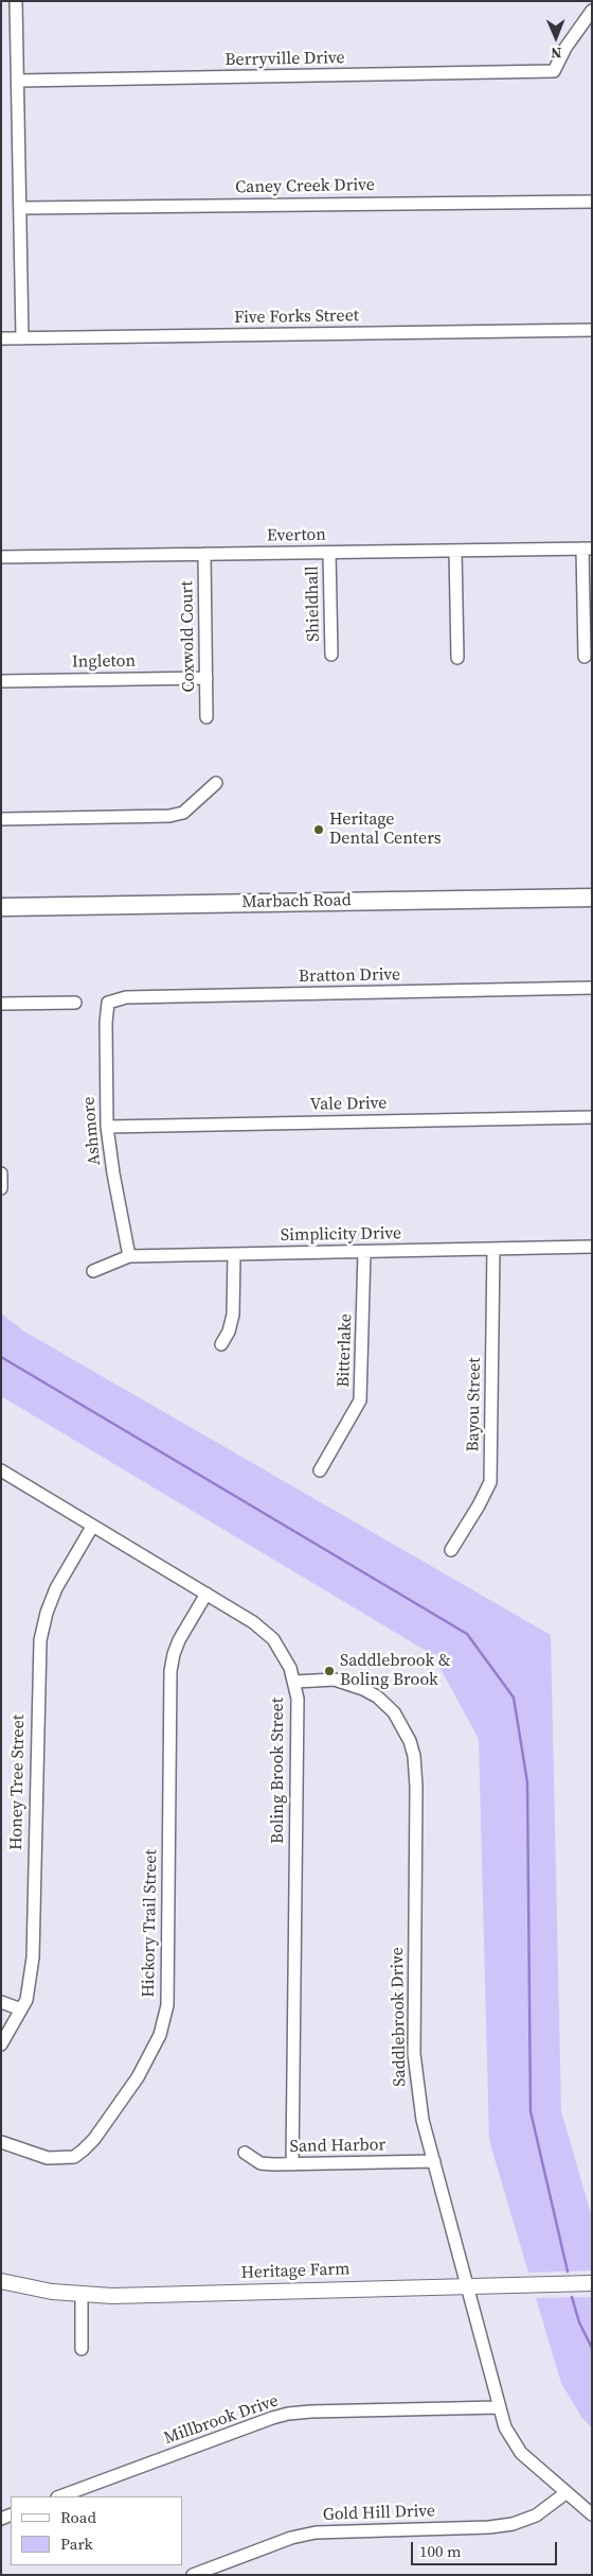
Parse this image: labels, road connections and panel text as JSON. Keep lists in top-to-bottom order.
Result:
{
  "streets": {
    "main road": ["Marbach Road"],
    "street": [
      "Berryville Drive",
      "Caney Creek Drive",
      "Five Forks Street",
      "Everton",
      "Shieldhall",
      "Coxwold Court",
      "Ingleton",
      "Bratton Drive",
      "Vale Drive",
      "Ashmore",
      "Simplicity Drive",
      "Bitterlake",
      "Bayou Street",
      "Boling Brook Street",
      "Honey Tree Street",
      "Hickory Trail Street",
      "Saddlebrook Drive",
      "Sand Harbor",
      "Heritage Farm",
      "Millbrook Drive",
      "Gold Hill Drive"
    ]
  },
  "crossings": [
    ["Everton", "Shieldhall"],
    ["Everton", "Coxwold Court"],
    ["Coxwold Court", "Ingleton"],
    ["Bratton Drive", "Ashmore"],
    ["Vale Drive", "Ashmore"],
    ["Ashmore", "Simplicity Drive"],
    ["Simplicity Drive", "Bitterlake"],
    ["Simplicity Drive", "Bayou Street"],
    ["Boling Brook Street", "Honey Tree Street"],
    ["Boling Brook Street", "Hickory Trail Street"],
    ["Boling Brook Street", "Saddlebrook Drive"],
    ["Boling Brook Street", "Sand Harbor"],
    ["Saddlebrook Drive", "Sand Harbor"],
    ["Saddlebrook Drive", "Heritage Farm"],
    ["Saddlebrook Drive", "Millbrook Drive"],
    ["Saddlebrook Drive", "Gold Hill Drive"]
  ],
  "places": ["Heritage Dental Centers", "Saddlebrook & Boling Brook"],
  "legend": ["Road", "Park"],
  "scale_bar": "100 m",
  "north": "bottom"
}
